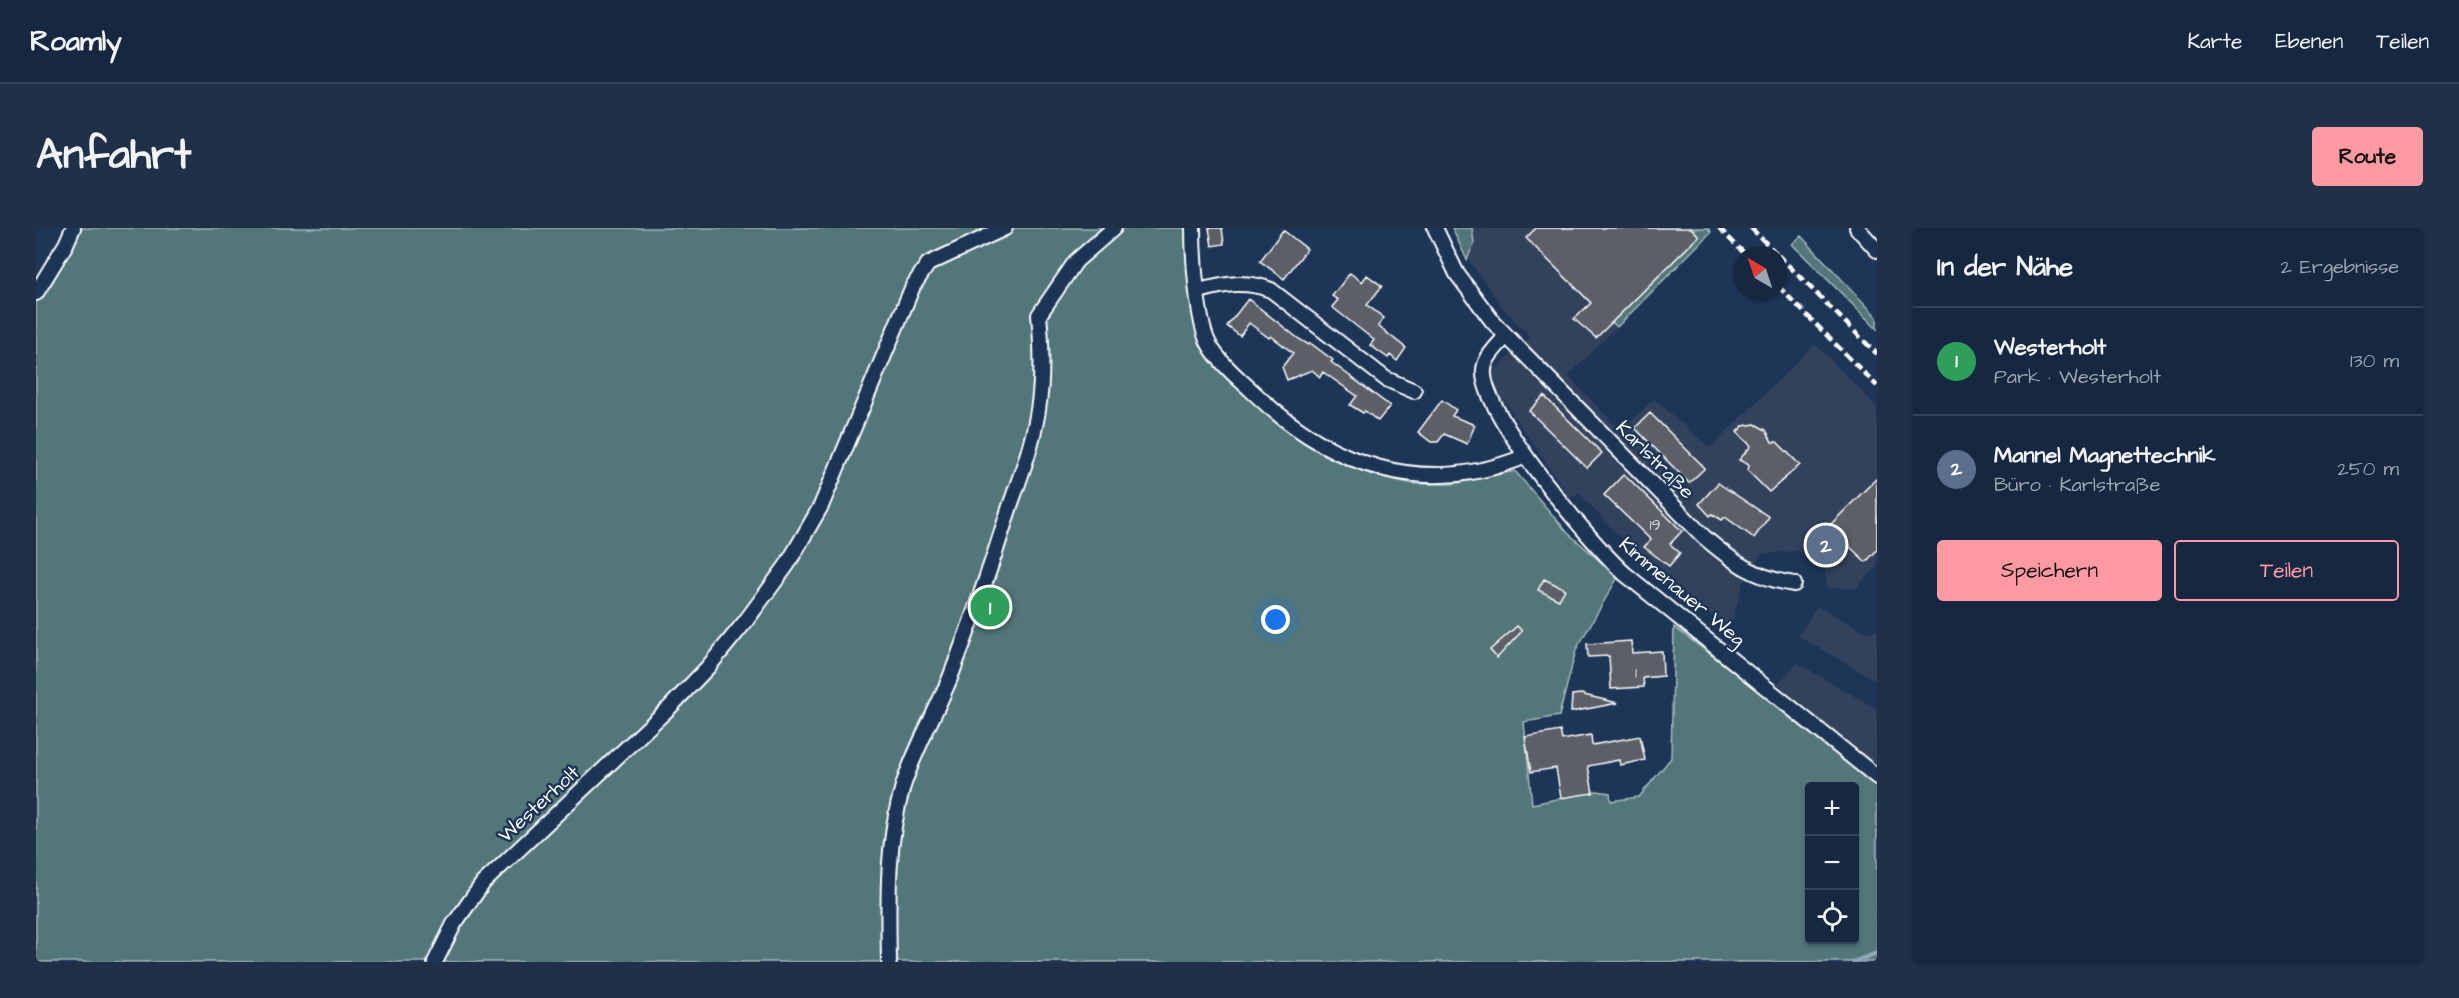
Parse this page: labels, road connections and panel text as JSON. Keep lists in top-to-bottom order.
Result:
{
  "streets": {
    "street": ["Karlstraße", "Kimmenauer Weg", "Westerholt"]
  },
  "house_numbers": ["19", "1"],
  "north": "top left",
  "page": {
    "header": "Roamly",
    "nav": ["Karte", "Ebenen", "Teilen"],
    "title": "Anfahrt",
    "buttons": [
      "Route",
      ["Speichern", "Teilen"]
    ],
    "heading": ["In der Nähe", "2 Ergebnisse"],
    "list": [
      {
        "mark": "1",
        "name": "Westerholt",
        "note": "Park · Westerholt",
        "value": "130 m"
      },
      {
        "mark": "2",
        "name": "Mannel Magnettechnik",
        "note": "Büro · Karlstraße",
        "value": "250 m"
      }
    ],
    "pins": ["2", "1"],
    "map_buttons": ["+", "−"]
  }
}
